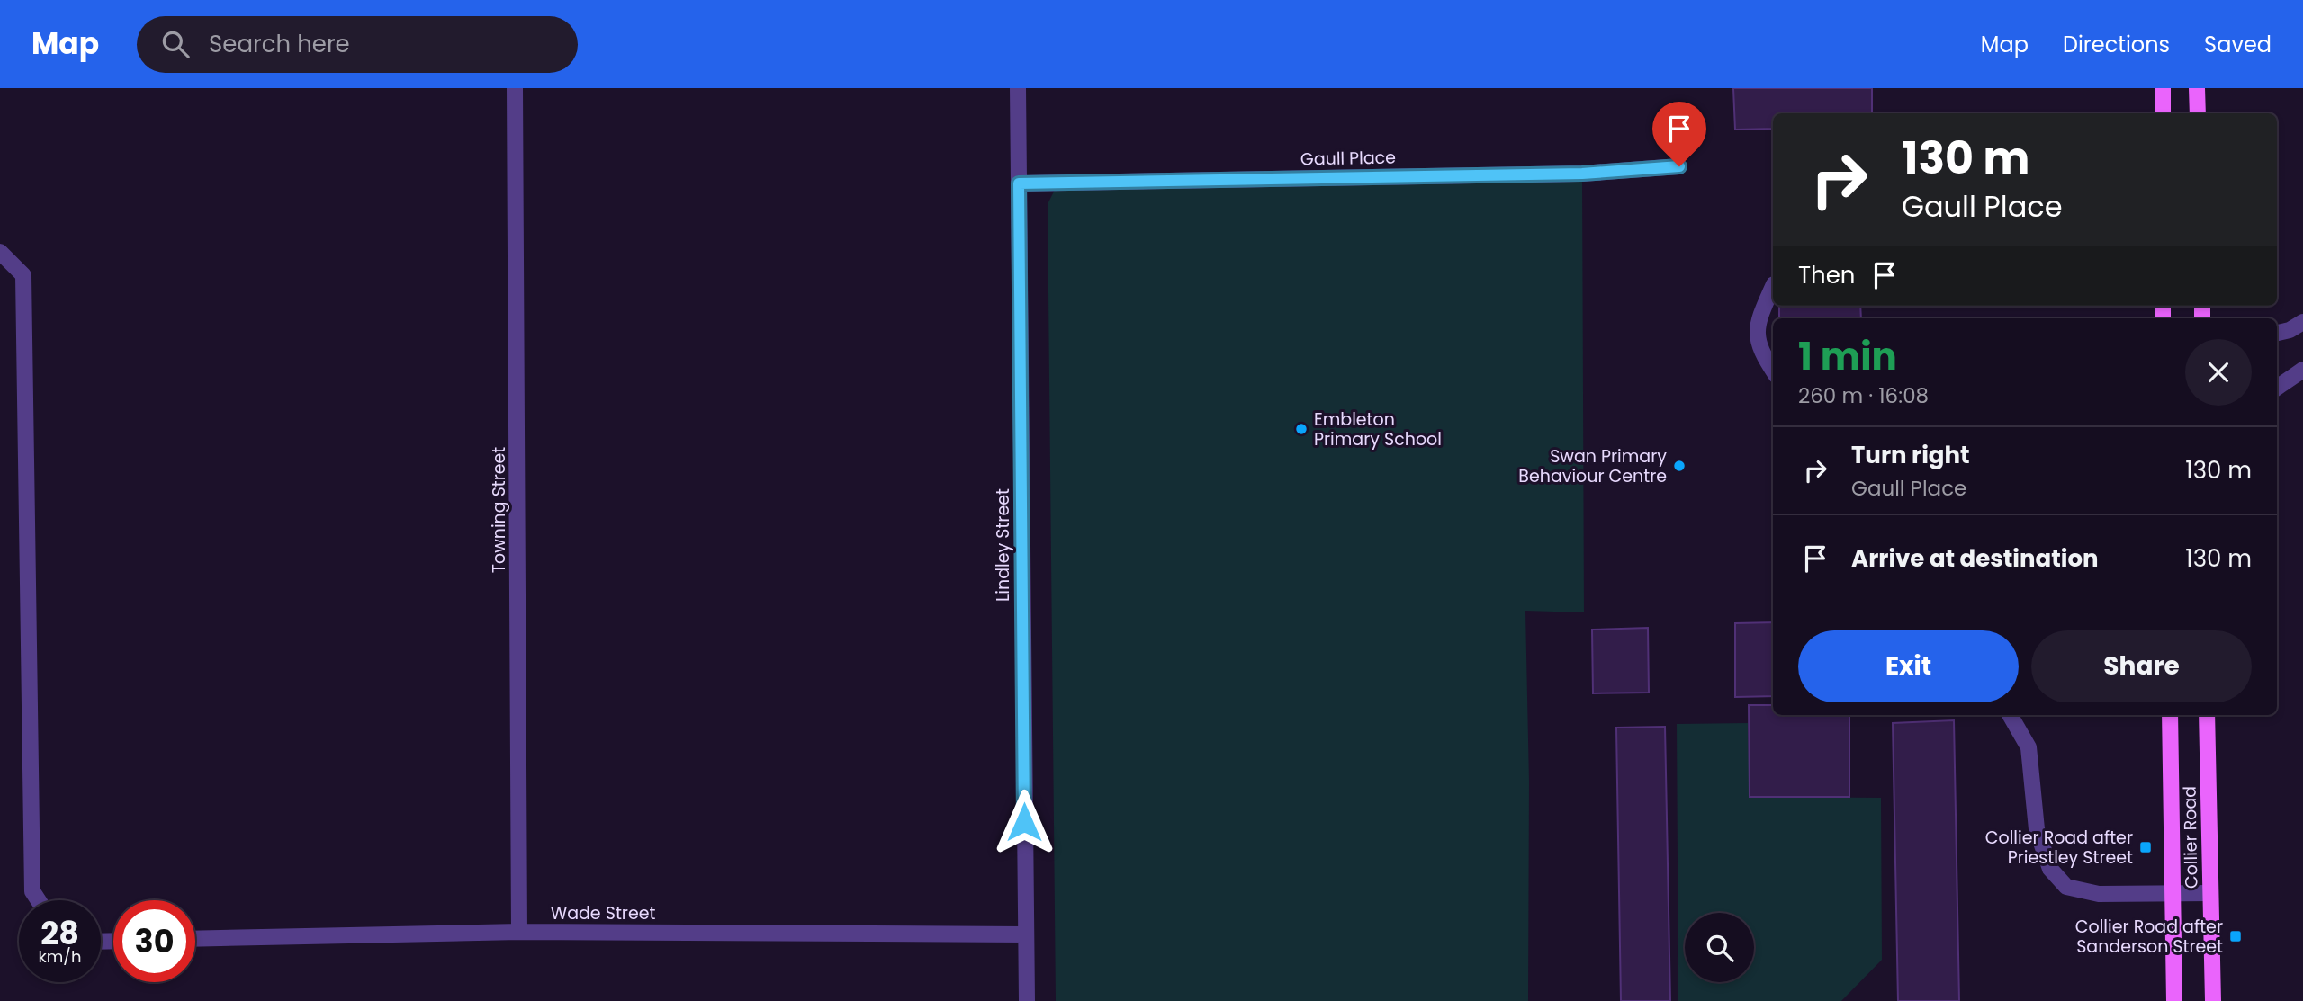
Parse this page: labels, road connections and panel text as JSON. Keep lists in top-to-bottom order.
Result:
{
  "streets": {
    "main road": ["Collier Road"],
    "street": [
      "Gaull Place",
      "Towning Street",
      "Lindley Street",
      "Wade Street"
    ]
  },
  "crossings": [
    ["Gaull Place", "Lindley Street"],
    ["Towning Street", "Wade Street"],
    ["Lindley Street", "Wade Street"]
  ],
  "places": {
    "other": ["Embleton Primary School", "Swan Primary Behaviour Centre"],
    "transit": ["Collier Road after Priestley Street", "Collier Road after Sanderson Street"]
  },
  "page": {
    "header": "Map",
    "search": "Search here",
    "nav": ["Map", "Directions", "Saved"],
    "turn": ["130 m", "Gaull Place"],
    "then": "Then",
    "heading": ["1 min", "260 m · 16:08"],
    "list": [
      {
        "name": "Turn right",
        "note": "Gaull Place",
        "value": "130 m"
      },
      {
        "name": "Arrive at destination",
        "value": "130 m"
      }
    ],
    "buttons": ["Exit", "Share"],
    "speed": "28 km/h",
    "limit": "30"
  }
}
